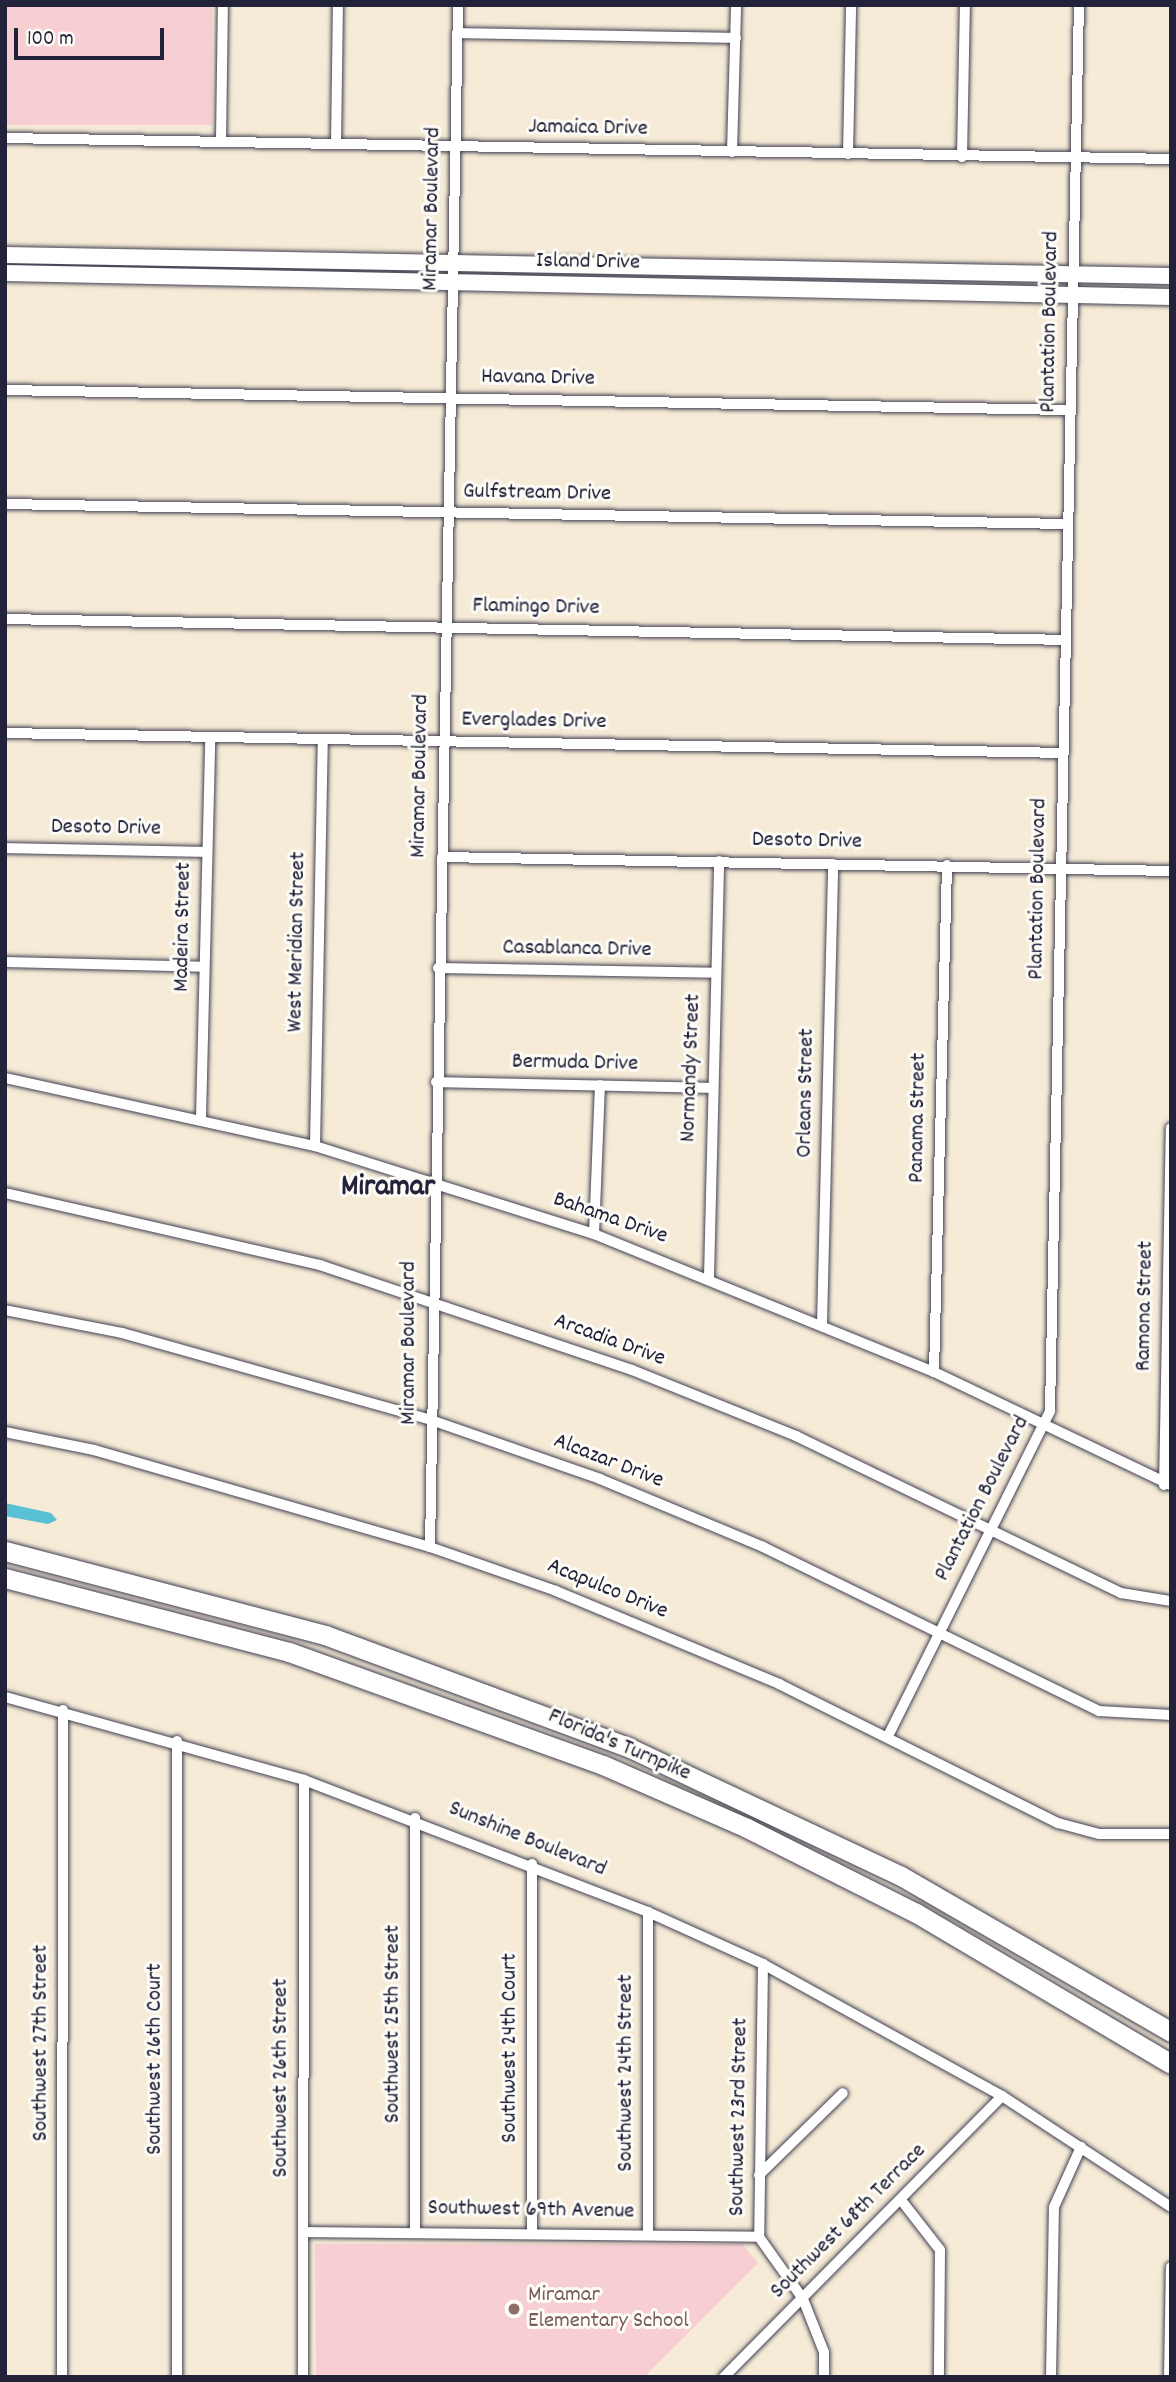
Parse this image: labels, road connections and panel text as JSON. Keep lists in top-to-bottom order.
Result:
{
  "streets": {
    "highway": ["Florida's Turnpike"],
    "street": [
      "Jamaica Drive",
      "Miramar Boulevard",
      "Island Drive",
      "Plantation Boulevard",
      "Havana Drive",
      "Gulfstream Drive",
      "Flamingo Drive",
      "Everglades Drive",
      "Desoto Drive",
      "Madeira Street",
      "West Meridian Street",
      "Casablanca Drive",
      "Bermuda Drive",
      "Normandy Street",
      "Orleans Street",
      "Panama Street",
      "Bahama Drive",
      "Ramona Street",
      "Arcadia Drive",
      "Alcazar Drive",
      "Acapulco Drive",
      "Sunshine Boulevard",
      "Southwest 25th Street",
      "Southwest 27th Street",
      "Southwest 24th Court",
      "Southwest 26th Court",
      "Southwest 24th Street",
      "Southwest 26th Street",
      "Southwest 23rd Street",
      "Southwest 69th Avenue",
      "Southwest 68th Terrace"
    ]
  },
  "crossings": [
    ["Jamaica Drive", "Miramar Boulevard"],
    ["Jamaica Drive", "Plantation Boulevard"],
    ["Miramar Boulevard", "Island Drive"],
    ["Miramar Boulevard", "Havana Drive"],
    ["Miramar Boulevard", "Gulfstream Drive"],
    ["Miramar Boulevard", "Flamingo Drive"],
    ["Miramar Boulevard", "Everglades Drive"],
    ["Miramar Boulevard", "Desoto Drive"],
    ["Miramar Boulevard", "Casablanca Drive"],
    ["Miramar Boulevard", "Bermuda Drive"],
    ["Miramar Boulevard", "Bahama Drive"],
    ["Miramar Boulevard", "Arcadia Drive"],
    ["Miramar Boulevard", "Alcazar Drive"],
    ["Miramar Boulevard", "Acapulco Drive"],
    ["Island Drive", "Plantation Boulevard"],
    ["Plantation Boulevard", "Havana Drive"],
    ["Plantation Boulevard", "Gulfstream Drive"],
    ["Plantation Boulevard", "Flamingo Drive"],
    ["Plantation Boulevard", "Everglades Drive"],
    ["Plantation Boulevard", "Desoto Drive"],
    ["Plantation Boulevard", "Bahama Drive"],
    ["Plantation Boulevard", "Arcadia Drive"],
    ["Plantation Boulevard", "Alcazar Drive"],
    ["Plantation Boulevard", "Acapulco Drive"],
    ["Everglades Drive", "Madeira Street"],
    ["Everglades Drive", "West Meridian Street"],
    ["Desoto Drive", "Madeira Street"],
    ["Desoto Drive", "Normandy Street"],
    ["Desoto Drive", "Orleans Street"],
    ["Desoto Drive", "Panama Street"],
    ["Madeira Street", "Bahama Drive"],
    ["West Meridian Street", "Bahama Drive"],
    ["Casablanca Drive", "Normandy Street"],
    ["Bermuda Drive", "Normandy Street"],
    ["Normandy Street", "Bahama Drive"],
    ["Orleans Street", "Bahama Drive"],
    ["Panama Street", "Bahama Drive"],
    ["Bahama Drive", "Ramona Street"],
    ["Sunshine Boulevard", "Southwest 25th Street"],
    ["Sunshine Boulevard", "Southwest 27th Street"],
    ["Sunshine Boulevard", "Southwest 24th Court"],
    ["Sunshine Boulevard", "Southwest 26th Court"],
    ["Sunshine Boulevard", "Southwest 24th Street"],
    ["Sunshine Boulevard", "Southwest 26th Street"],
    ["Sunshine Boulevard", "Southwest 23rd Street"],
    ["Sunshine Boulevard", "Southwest 68th Terrace"],
    ["Southwest 25th Street", "Southwest 69th Avenue"],
    ["Southwest 24th Court", "Southwest 69th Avenue"],
    ["Southwest 24th Street", "Southwest 69th Avenue"],
    ["Southwest 26th Street", "Southwest 69th Avenue"],
    ["Southwest 23rd Street", "Southwest 69th Avenue"],
    ["Southwest 23rd Street", "Southwest 68th Terrace"]
  ],
  "districts": ["Miramar"],
  "places": ["Miramar Elementary School"],
  "scale_bar": "100 m"
}
